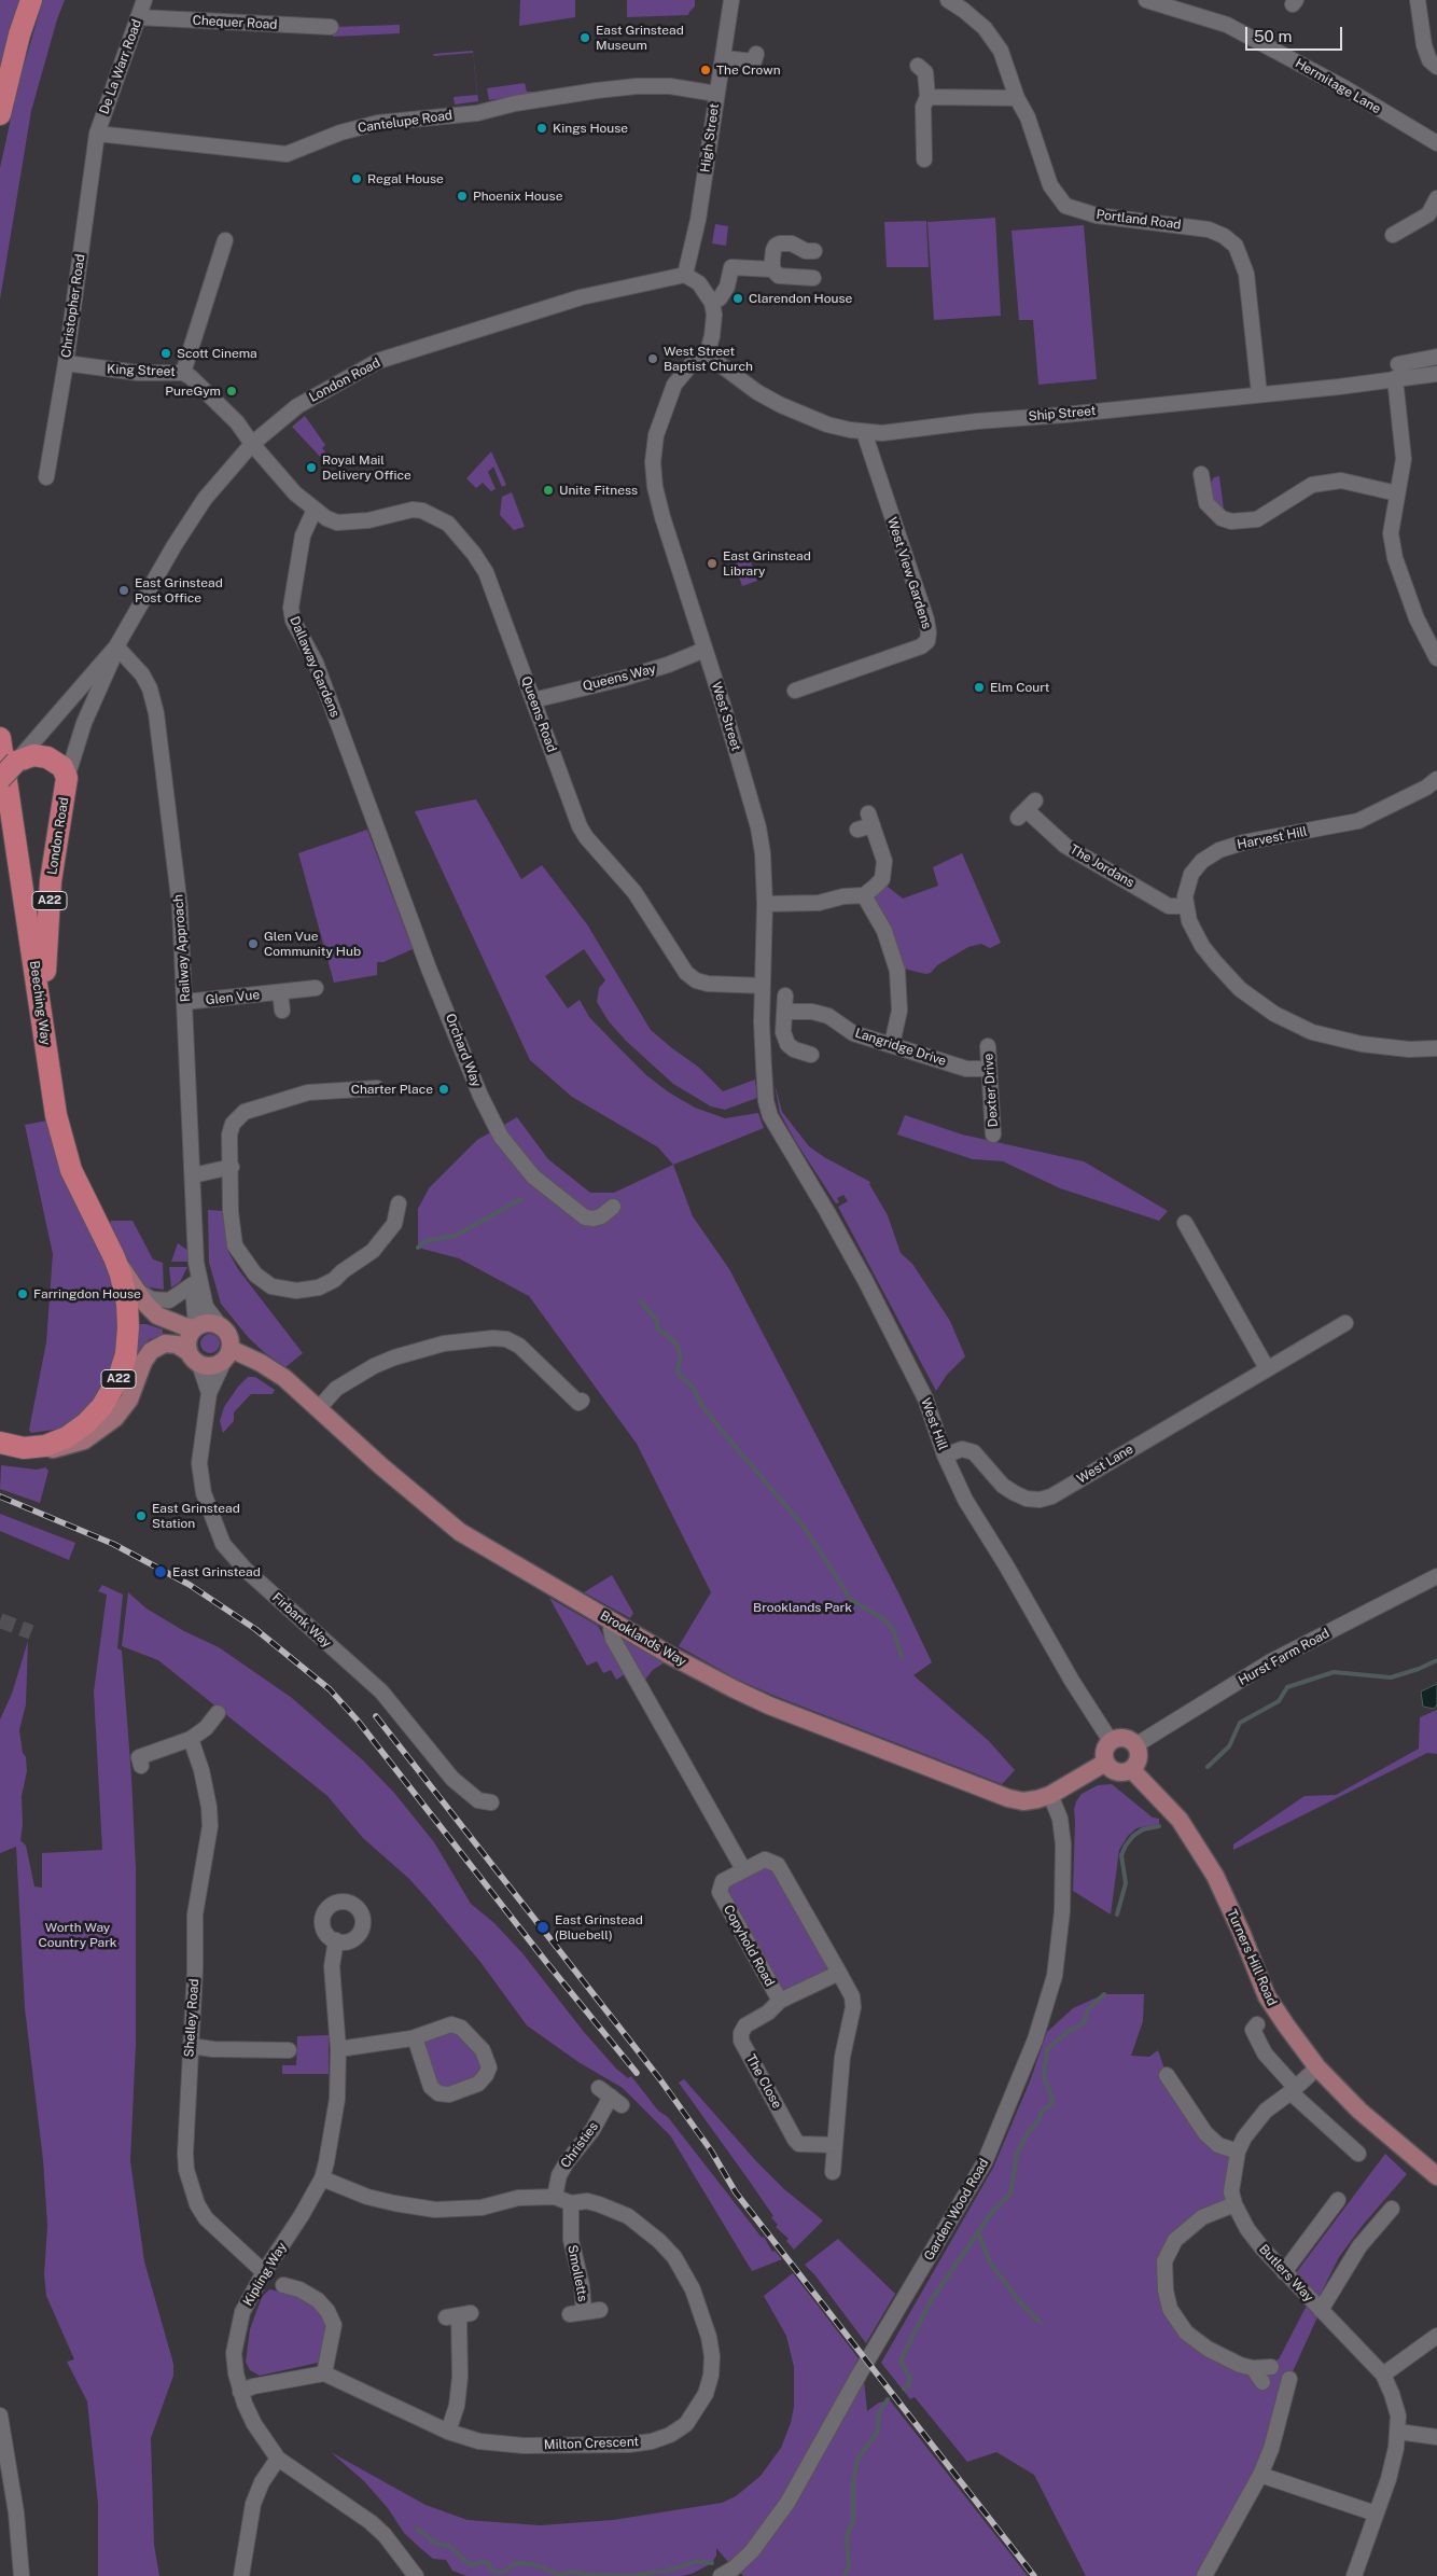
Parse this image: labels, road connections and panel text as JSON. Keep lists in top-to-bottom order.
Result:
{
  "streets": {
    "highway": ["London Road", "A22", "Beeching Way"],
    "main road": ["Brooklands Way", "Turners Hill Road"],
    "street": [
      "Chequer Road",
      "De La Warr Road",
      "Hermitage Lane",
      "Cantelupe Road",
      "High Street",
      "Portland Road",
      "Christopher Road",
      "King Street",
      "Ship Street",
      "West View Gardens",
      "Dallaway Gardens",
      "Queens Way",
      "Queens Road",
      "West Street",
      "Harvest Hill",
      "The Jordans",
      "Railway Approach",
      "Glen Vue",
      "Langridge Drive",
      "Orchard Way",
      "Dexter Drive",
      "West Hill",
      "West Lane",
      "Firbank Way",
      "Hurst Farm Road",
      "Copyhold Road",
      "Shelley Road",
      "The Close",
      "Christies",
      "Garden Wood Road",
      "Smolletts",
      "Butlers Way",
      "Kipling Way",
      "Milton Crescent"
    ]
  },
  "crossings": [
    ["Chequer Road", "De La Warr Road"],
    ["De La Warr Road", "Cantelupe Road"],
    ["De La Warr Road", "Christopher Road"],
    ["Cantelupe Road", "High Street"],
    ["Cantelupe Road", "Christopher Road"],
    ["High Street", "London Road"],
    ["Portland Road", "Ship Street"],
    ["Christopher Road", "King Street"],
    ["King Street", "London Road"],
    ["King Street", "Queens Road"],
    ["London Road", "Railway Approach"],
    ["London Road", "Beeching Way"],
    ["Ship Street", "West View Gardens"],
    ["Ship Street", "West Street"],
    ["Dallaway Gardens", "Queens Road"],
    ["Dallaway Gardens", "Orchard Way"],
    ["Queens Way", "Queens Road"],
    ["Queens Way", "West Street"],
    ["Queens Road", "West Street"],
    ["West Street", "West Hill"],
    ["Harvest Hill", "The Jordans"],
    ["A22", "Beeching Way"],
    ["Railway Approach", "Glen Vue"],
    ["Railway Approach", "Beeching Way"],
    ["Railway Approach", "Firbank Way"],
    ["Railway Approach", "Brooklands Way"],
    ["Beeching Way", "Firbank Way"],
    ["Beeching Way", "Brooklands Way"],
    ["Langridge Drive", "Dexter Drive"],
    ["West Hill", "West Lane"],
    ["West Hill", "Brooklands Way"],
    ["West Hill", "Hurst Farm Road"],
    ["West Hill", "Turners Hill Road"],
    ["Firbank Way", "Brooklands Way"],
    ["Brooklands Way", "Hurst Farm Road"],
    ["Brooklands Way", "Turners Hill Road"],
    ["Brooklands Way", "Garden Wood Road"],
    ["Hurst Farm Road", "Turners Hill Road"],
    ["Copyhold Road", "The Close"],
    ["Turners Hill Road", "Butlers Way"],
    ["Shelley Road", "Kipling Way"],
    ["Christies", "Milton Crescent"],
    ["Smolletts", "Milton Crescent"],
    ["Kipling Way", "Milton Crescent"]
  ],
  "parks": ["Brooklands Park", "Worth Way Country Park"],
  "places": [
    "East Grinstead Museum",
    "The Crown",
    "Kings House",
    "Regal House",
    "Phoenix House",
    "Clarendon House",
    "Scott Cinema",
    "West Street Baptist Church",
    "PureGym",
    "Royal Mail Delivery Office",
    "Unite Fitness",
    "East Grinstead Library",
    "East Grinstead Post Office",
    "Elm Court",
    "Glen Vue Community Hub",
    "Charter Place",
    "Farringdon House",
    "East Grinstead Station",
    "East Grinstead",
    "East Grinstead (Bluebell)"
  ],
  "scale_bar": "50 m"
}
